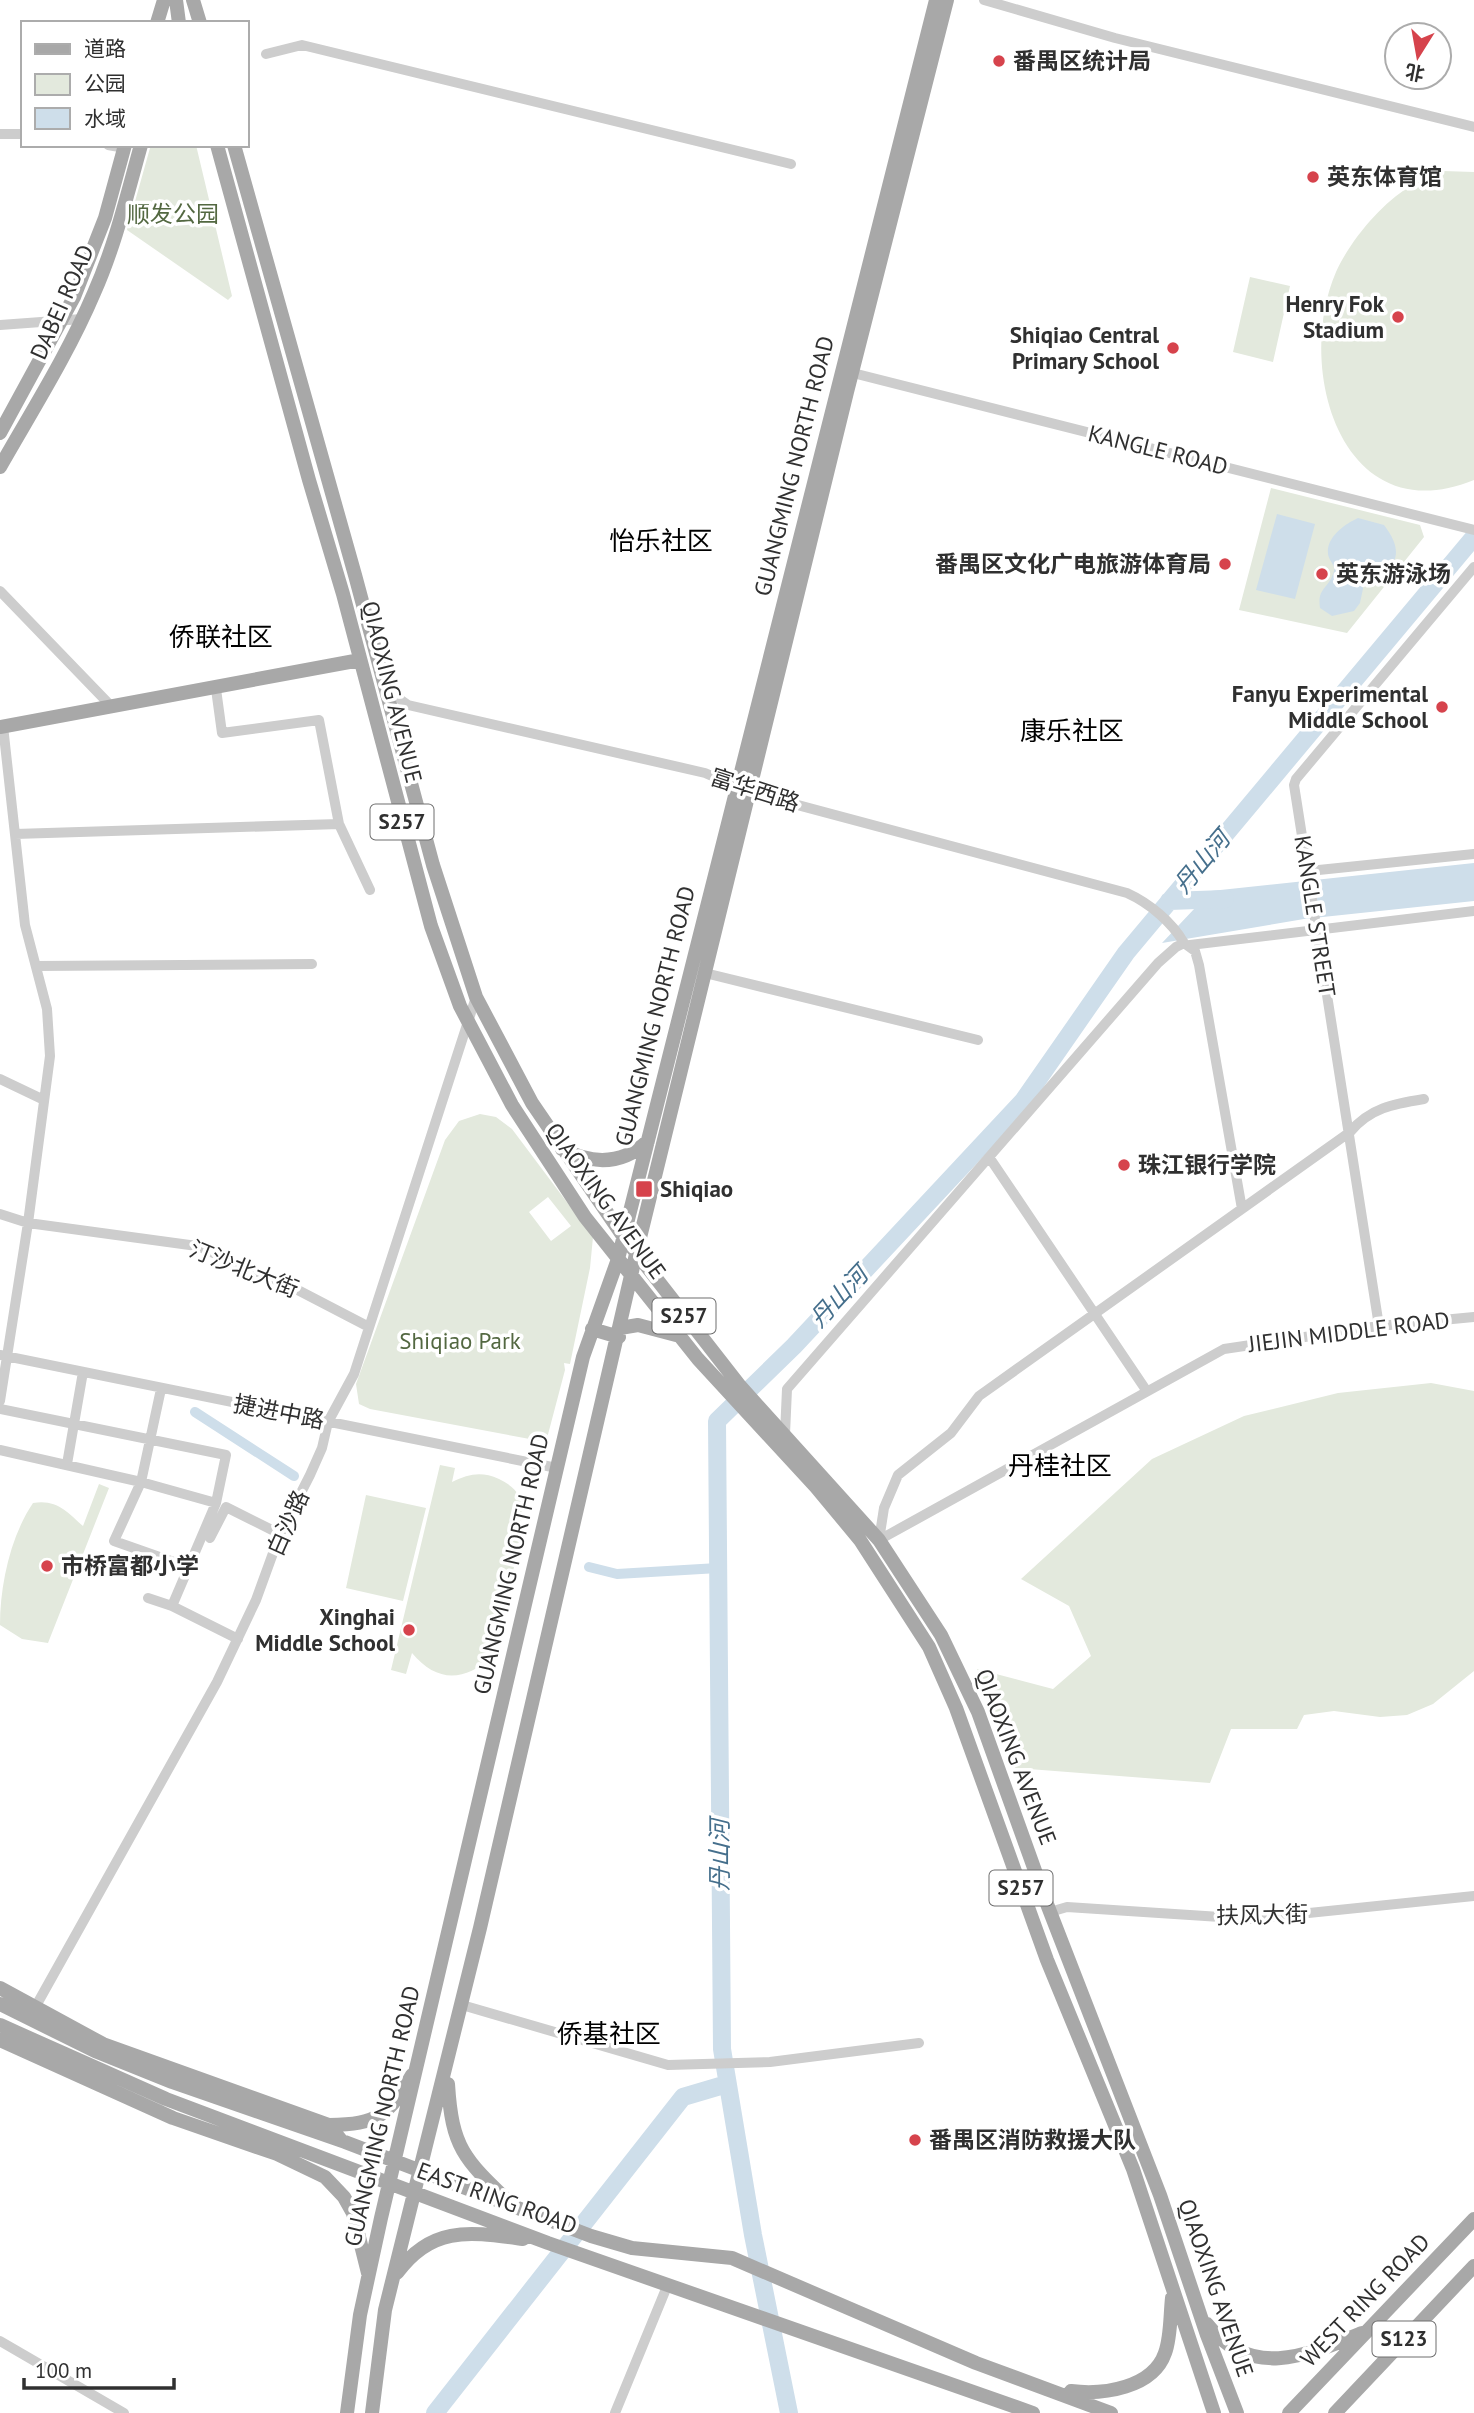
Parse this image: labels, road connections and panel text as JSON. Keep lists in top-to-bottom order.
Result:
{
  "streets": {
    "main road": [
      "DABEI ROAD",
      "GUANGMING NORTH ROAD",
      "QIAOXING AVENUE",
      "S257",
      "EAST RING ROAD",
      "WEST RING ROAD",
      "S123"
    ],
    "street": [
      "KANGLE ROAD",
      "富华西路",
      "KANGLE STREET",
      "汀沙北大街",
      "JIEJIN MIDDLE ROAD",
      "捷进中路",
      "白沙路",
      "扶风大街"
    ]
  },
  "crossings": [
    ["KANGLE ROAD", "GUANGMING NORTH ROAD"],
    ["GUANGMING NORTH ROAD", "QIAOXING AVENUE"],
    ["GUANGMING NORTH ROAD", "富华西路"],
    ["GUANGMING NORTH ROAD", "捷进中路"],
    ["GUANGMING NORTH ROAD", "EAST RING ROAD"],
    ["QIAOXING AVENUE", "富华西路"],
    ["QIAOXING AVENUE", "S257"],
    ["QIAOXING AVENUE", "JIEJIN MIDDLE ROAD"],
    ["QIAOXING AVENUE", "白沙路"],
    ["QIAOXING AVENUE", "扶风大街"],
    ["KANGLE STREET", "JIEJIN MIDDLE ROAD"],
    ["汀沙北大街", "白沙路"],
    ["捷进中路", "白沙路"],
    ["白沙路", "EAST RING ROAD"]
  ],
  "districts": [
    "怡乐社区",
    "侨联社区",
    "康乐社区",
    "丹桂社区",
    "侨基社区"
  ],
  "water": ["丹山河"],
  "parks": ["顺发公园", "Shiqiao Park"],
  "places": {
    "other": [
      "番禺区统计局",
      "英东体育馆",
      "Henry Fok Stadium",
      "Shiqiao Central Primary School",
      "番禺区文化广电旅游体育局",
      "英东游泳场",
      "Fanyu Experimental Middle School",
      "珠江银行学院",
      "市桥富都小学",
      "Xinghai Middle School",
      "番禺区消防救援大队"
    ],
    "transit": ["Shiqiao"]
  },
  "legend": ["道路", "公园", "水域"],
  "scale_bar": "100 m",
  "north": "bottom"
}
